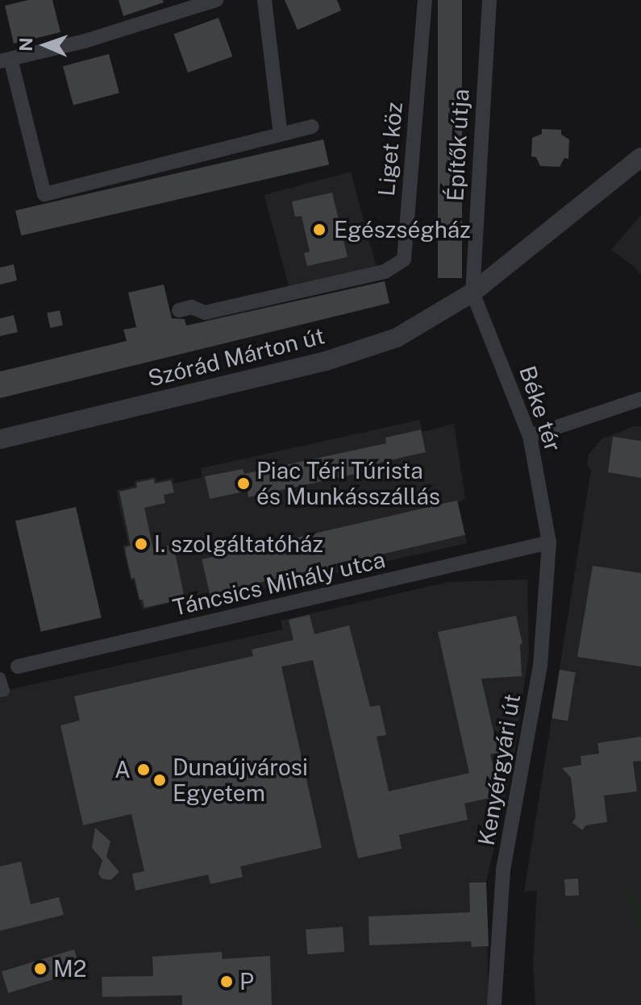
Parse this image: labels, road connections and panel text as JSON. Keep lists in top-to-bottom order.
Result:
{
  "streets": {
    "street": [
      "Építők útja",
      "Liget köz",
      "Szórád Márton út",
      "Béke tér",
      "Táncsics Mihály utca",
      "Kenyérgyári út"
    ]
  },
  "crossings": [
    ["Építők útja", "Szórád Márton út"],
    ["Építők útja", "Béke tér"],
    ["Szórád Márton út", "Béke tér"],
    ["Béke tér", "Táncsics Mihály utca"],
    ["Béke tér", "Kenyérgyári út"],
    ["Táncsics Mihály utca", "Kenyérgyári út"]
  ],
  "places": [
    "Egészségház",
    "Piac Téri Túrista és Munkásszállás",
    "I. szolgáltatóház",
    "A",
    "Dunaújvárosi Egyetem",
    "M2",
    "P"
  ],
  "north": "left"
}
